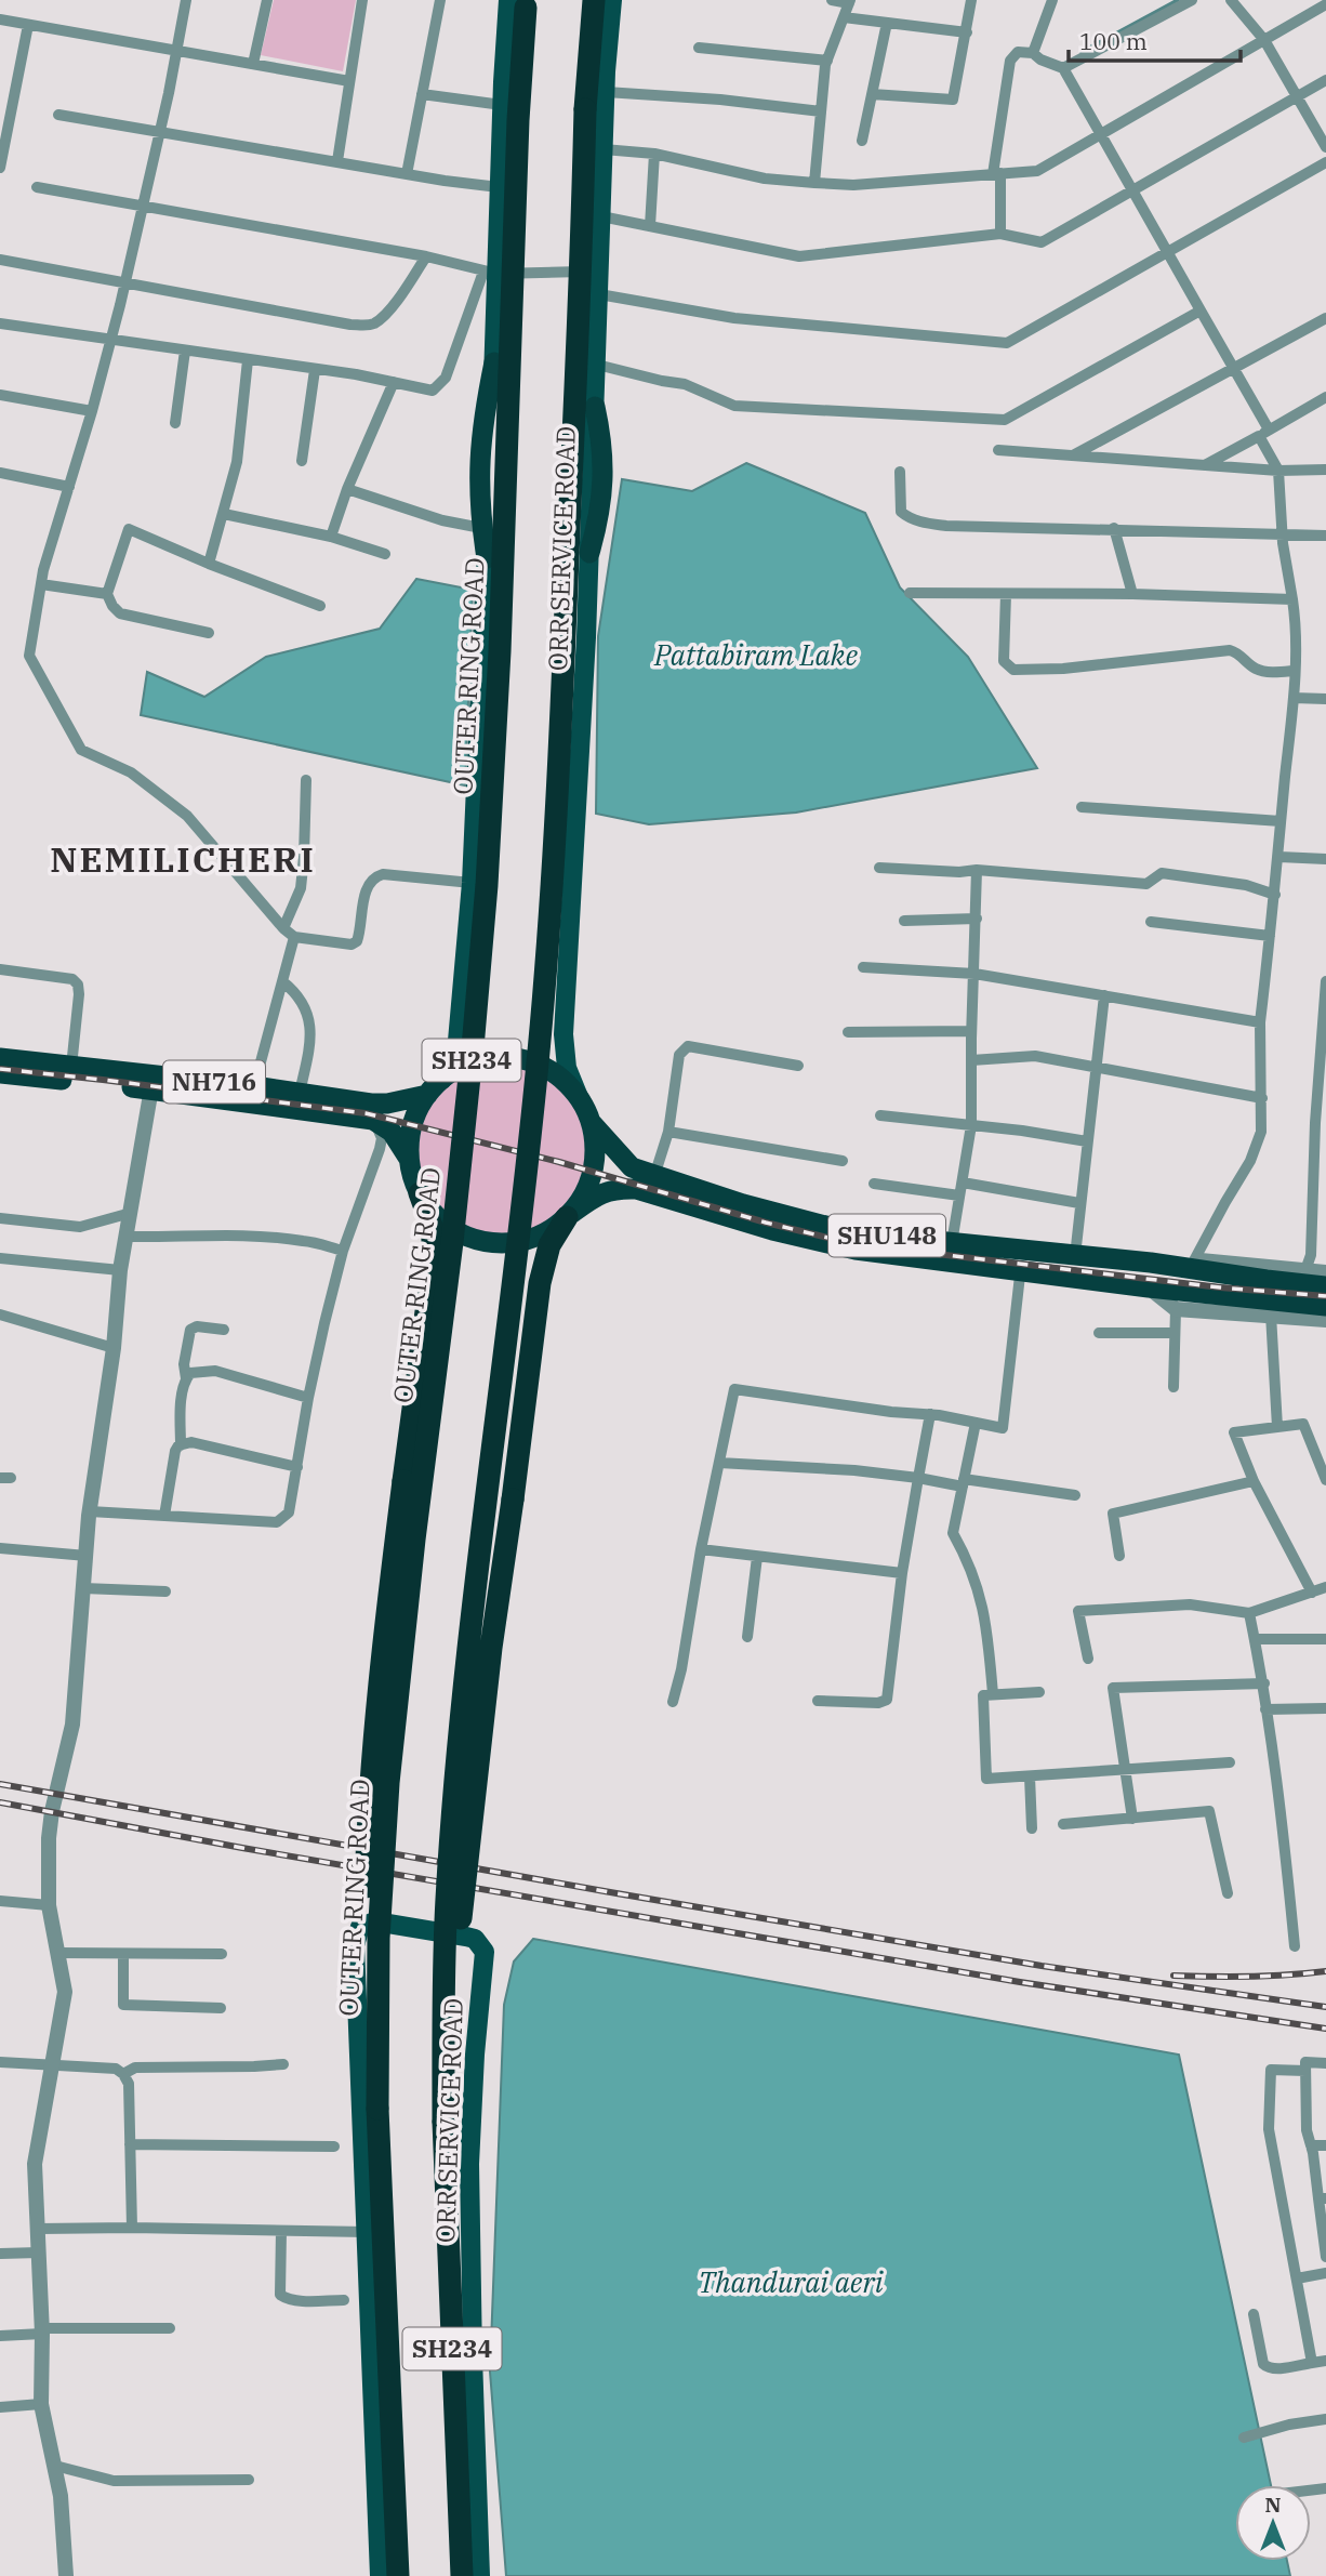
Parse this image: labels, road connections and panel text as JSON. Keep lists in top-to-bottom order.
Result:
{
  "streets": {
    "highway": [
      "OUTER RING ROAD",
      "SH234",
      "NH716",
      "SHU148"
    ],
    "main road": ["ORR SERVICE ROAD"]
  },
  "crossings": [
    ["ORR SERVICE ROAD", "NH716"],
    ["ORR SERVICE ROAD", "SHU148"],
    ["NH716", "SHU148"]
  ],
  "districts": ["NEMILICHERI"],
  "water": ["Pattabiram Lake", "Thandurai aeri"],
  "scale_bar": "100 m",
  "north": "top"
}
